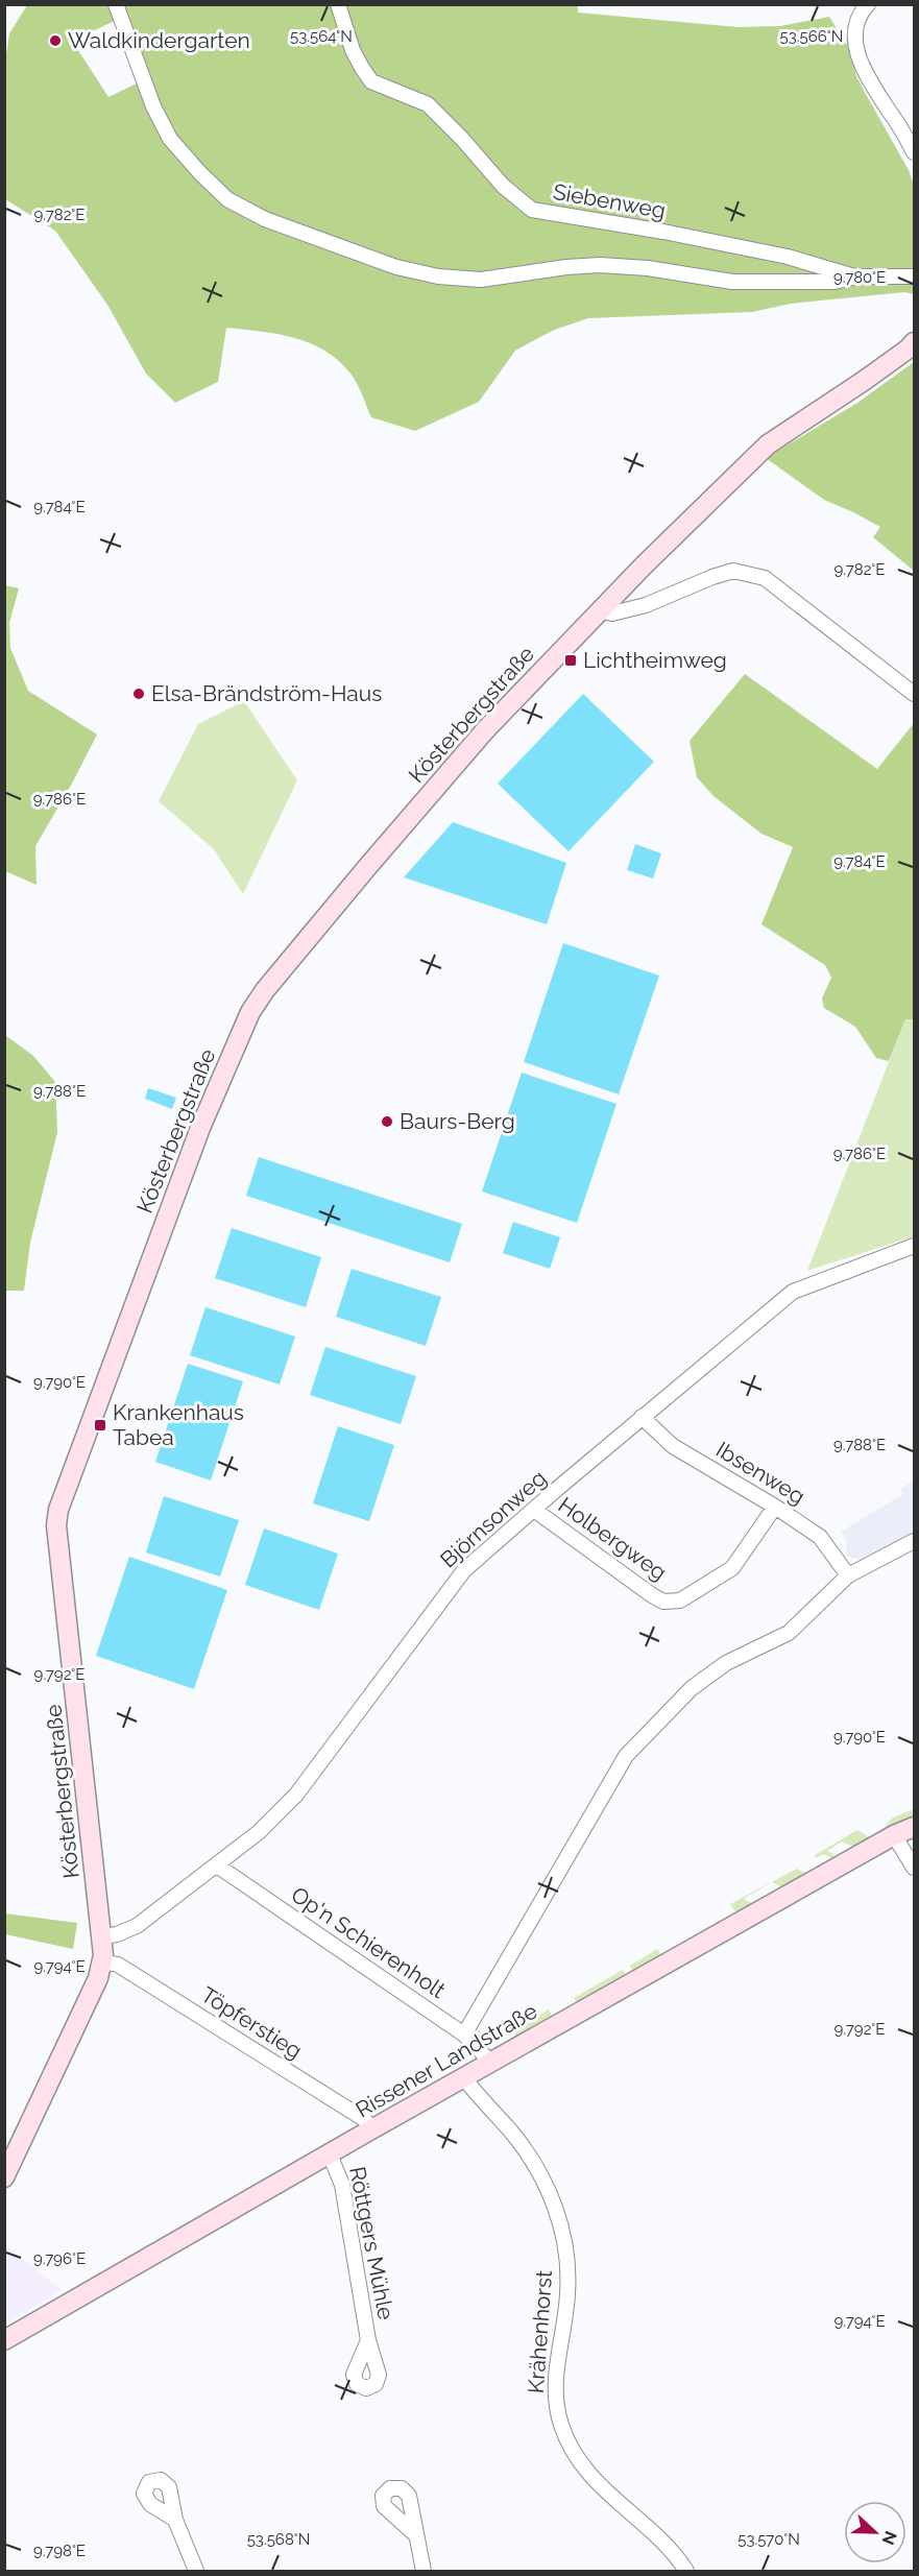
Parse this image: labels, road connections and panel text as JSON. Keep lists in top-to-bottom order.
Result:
{
  "streets": {
    "street": [
      "Siebenweg",
      "Kösterbergstraße",
      "Ibsenweg",
      "Björnsonweg",
      "Holbergweg",
      "Op'n Schierenholt",
      "Töpferstieg",
      "Rissener Landstraße",
      "Röttgers Mühle",
      "Krähenhorst"
    ]
  },
  "crossings": [
    ["Kösterbergstraße", "Björnsonweg"],
    ["Kösterbergstraße", "Töpferstieg"],
    ["Ibsenweg", "Björnsonweg"],
    ["Ibsenweg", "Holbergweg"],
    ["Björnsonweg", "Holbergweg"],
    ["Björnsonweg", "Op'n Schierenholt"],
    ["Op'n Schierenholt", "Rissener Landstraße"],
    ["Töpferstieg", "Rissener Landstraße"],
    ["Rissener Landstraße", "Röttgers Mühle"],
    ["Rissener Landstraße", "Krähenhorst"]
  ],
  "places": {
    "other": ["Waldkindergarten", "Elsa-Brändström-Haus", "Baurs-Berg"],
    "transit": ["Lichtheimweg", "Krankenhaus Tabea"]
  },
  "north": "right",
  "coordinates": [
    "53.564°N",
    "53.566°N",
    "9.782°E",
    "9.780°E",
    "9.784°E",
    "9.786°E",
    "9.788°E",
    "9.790°E",
    "9.792°E",
    "9.794°E",
    "9.796°E",
    "53.568°N",
    "53.570°N",
    "9.798°E"
  ]
}
